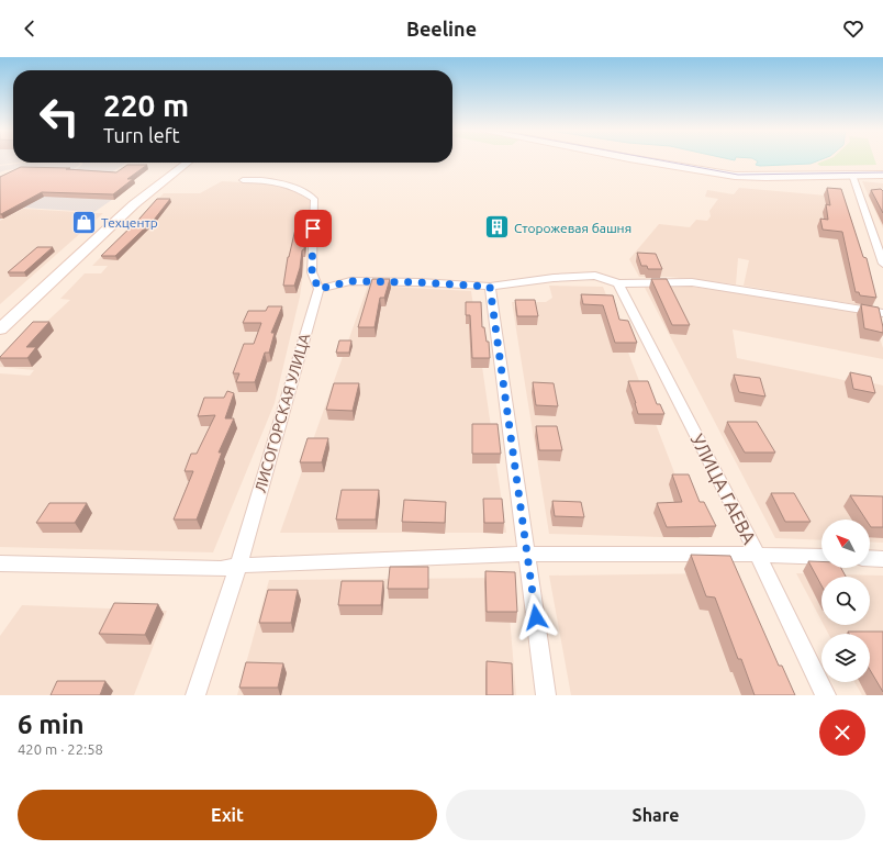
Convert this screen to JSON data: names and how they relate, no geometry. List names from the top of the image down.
{
  "streets": {
    "street": ["ЛИСОГОРСКАЯ УЛИЦА", "УЛИЦА ГАЕВА"]
  },
  "places": {
    "shop": ["Техцентр"],
    "building": ["Сторожевая башня"]
  },
  "north": "top left",
  "page": {
    "header": "Beeline",
    "turn": ["220 m", "Turn left"],
    "heading": ["6 min", "420 m · 22:58"],
    "buttons": ["Exit", "Share"]
  }
}
